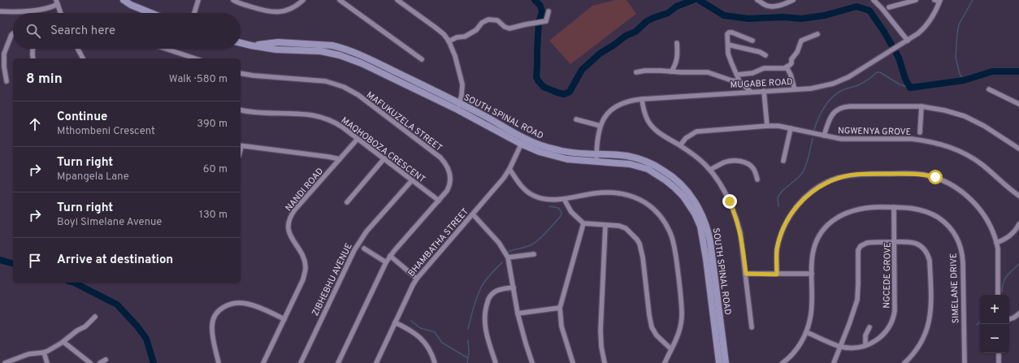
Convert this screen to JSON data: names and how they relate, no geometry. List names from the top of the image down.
{
  "streets": {
    "street": [
      "MUGABE ROAD",
      "SOUTH SPINAL ROAD",
      "MAFUKUZELA STREET",
      "NGWENYA GROVE",
      "MAQHOBOZA CRESCENT",
      "NANDI ROAD",
      "BHAMBATHA STREET",
      "NGCEDE GROVE",
      "ZIBHEBHU AVENUE",
      "SIMELANE DRIVE"
    ]
  },
  "crossings": [
    ["MUGABE ROAD", "SOUTH SPINAL ROAD"],
    ["SOUTH SPINAL ROAD", "BHAMBATHA STREET"],
    ["MAFUKUZELA STREET", "MAQHOBOZA CRESCENT"],
    ["MAQHOBOZA CRESCENT", "NANDI ROAD"],
    ["MAQHOBOZA CRESCENT", "ZIBHEBHU AVENUE"],
    ["NGCEDE GROVE", "SIMELANE DRIVE"]
  ],
  "page": {
    "search": "Search here",
    "heading": ["8 min", "Walk · 580 m"],
    "list": [
      ["Continue", "Mthombeni Crescent", "390 m"],
      ["Turn right", "Mpangela Lane", "60 m"],
      ["Turn right", "Boyi Simelane Avenue", "130 m"],
      "Arrive at destination"
    ],
    "map_buttons": ["+", "−"]
  }
}
